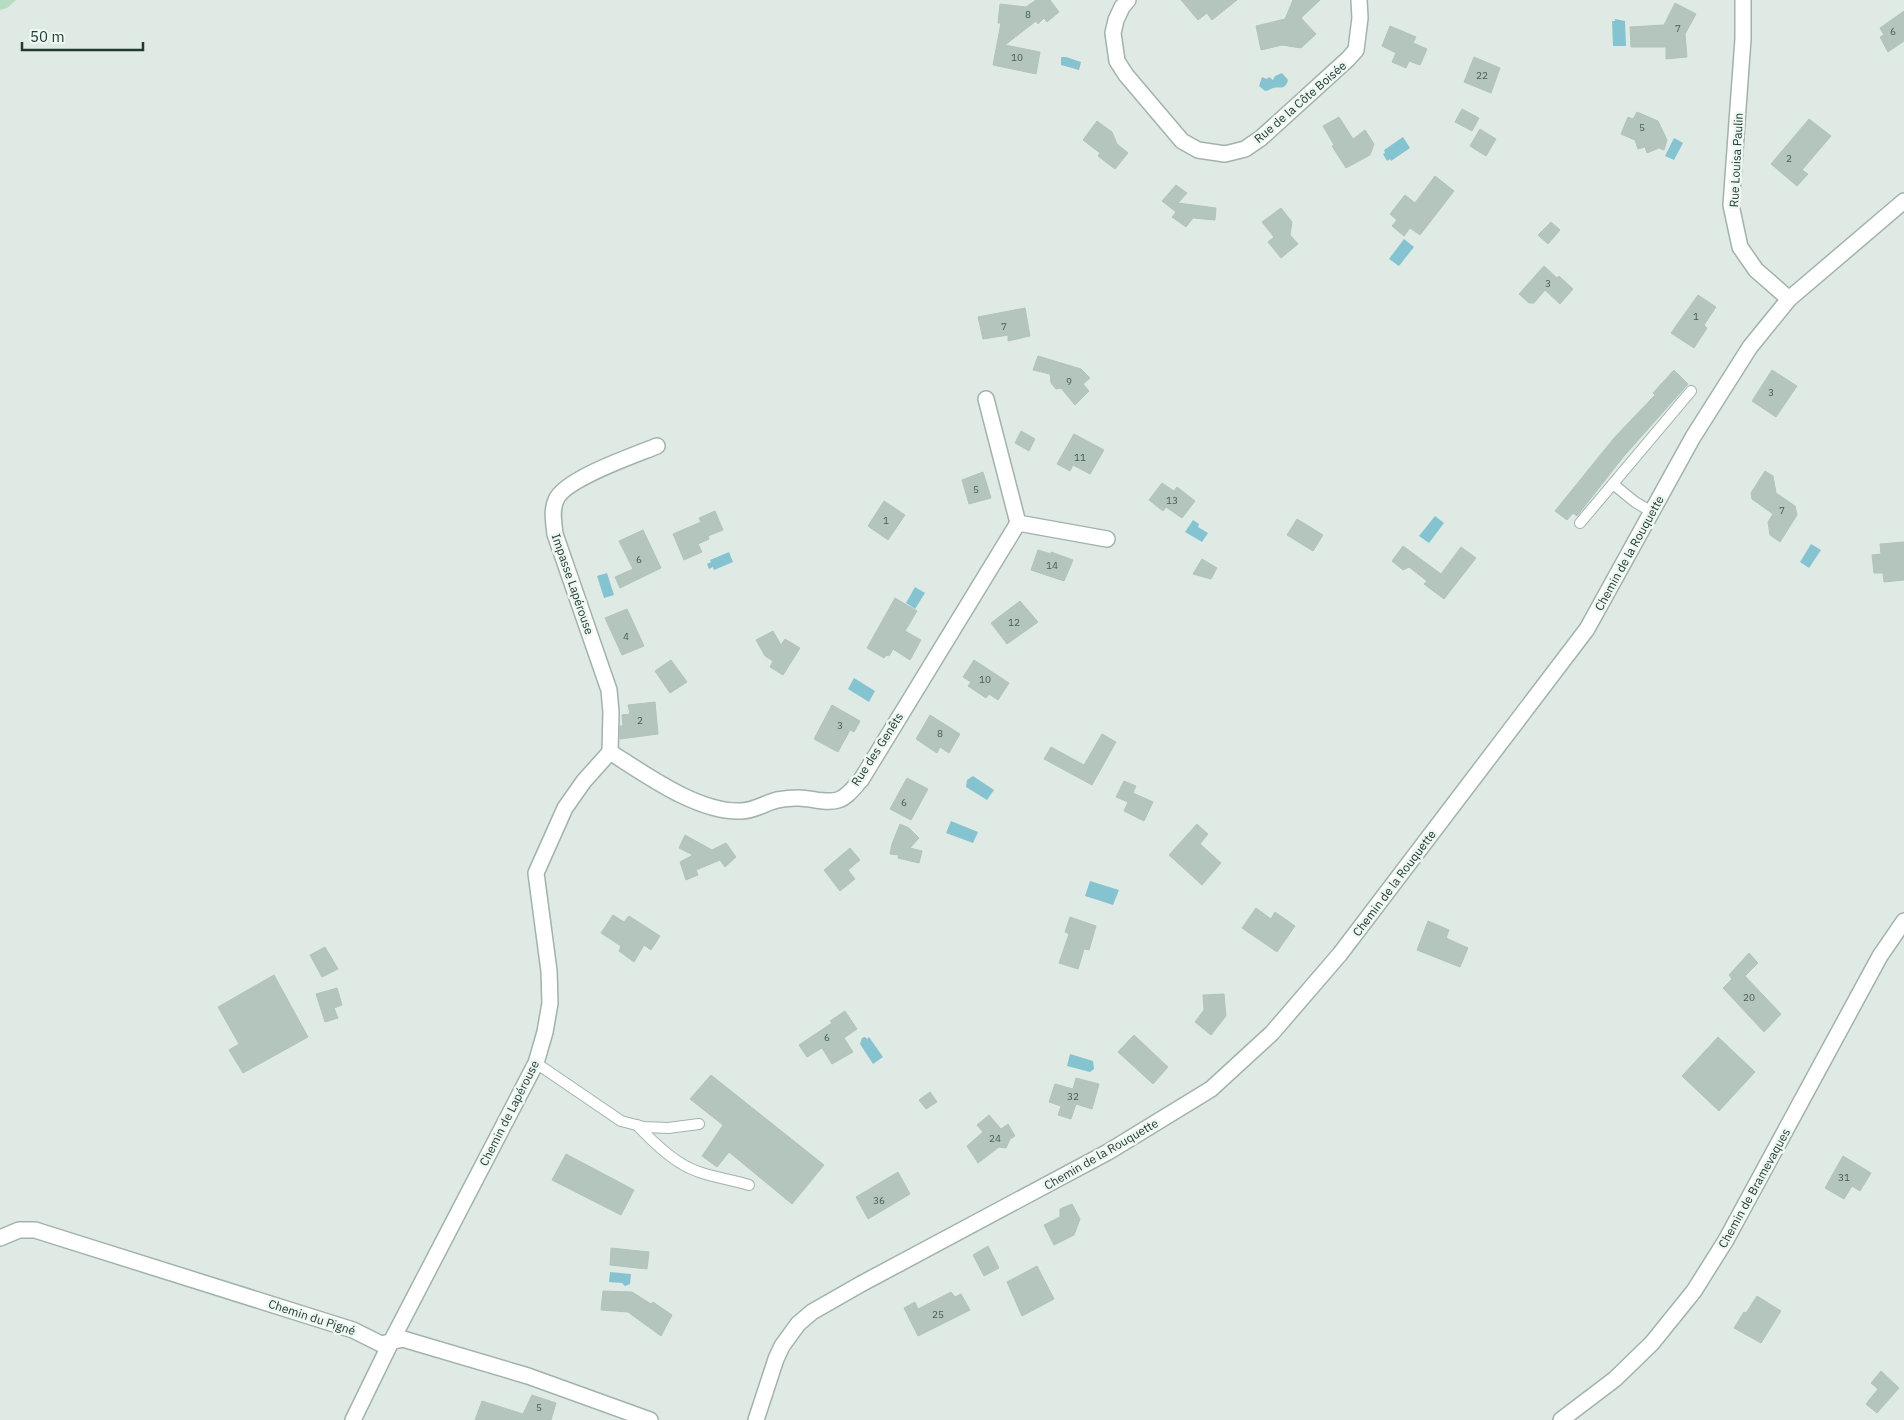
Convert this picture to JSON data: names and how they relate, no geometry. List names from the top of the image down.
{
  "streets": {
    "street": [
      "Rue de la Côte Boisée",
      "Rue Louisa Paulin",
      "Chemin de la Rouquette",
      "Impasse Lapérouse",
      "Rue des Genêts",
      "Chemin de Lapérouse",
      "Chemin de Bramevaques",
      "Chemin du Pigné"
    ]
  },
  "crossings": [
    ["Rue Louisa Paulin", "Chemin de la Rouquette"],
    ["Impasse Lapérouse", "Rue des Genêts"],
    ["Impasse Lapérouse", "Chemin de Lapérouse"],
    ["Rue des Genêts", "Chemin de Lapérouse"],
    ["Chemin de Lapérouse", "Chemin du Pigné"]
  ],
  "house_numbers": [
    "8",
    "7",
    "6",
    "10",
    "22",
    "5",
    "2",
    "3",
    "1",
    "7",
    "9",
    "3",
    "11",
    "5",
    "13",
    "7",
    "1",
    "6",
    "14",
    "12",
    "4",
    "10",
    "2",
    "3",
    "8",
    "6",
    "20",
    "6",
    "32",
    "24",
    "31",
    "36",
    "25",
    "5"
  ],
  "scale_bar": "50 m"
}
